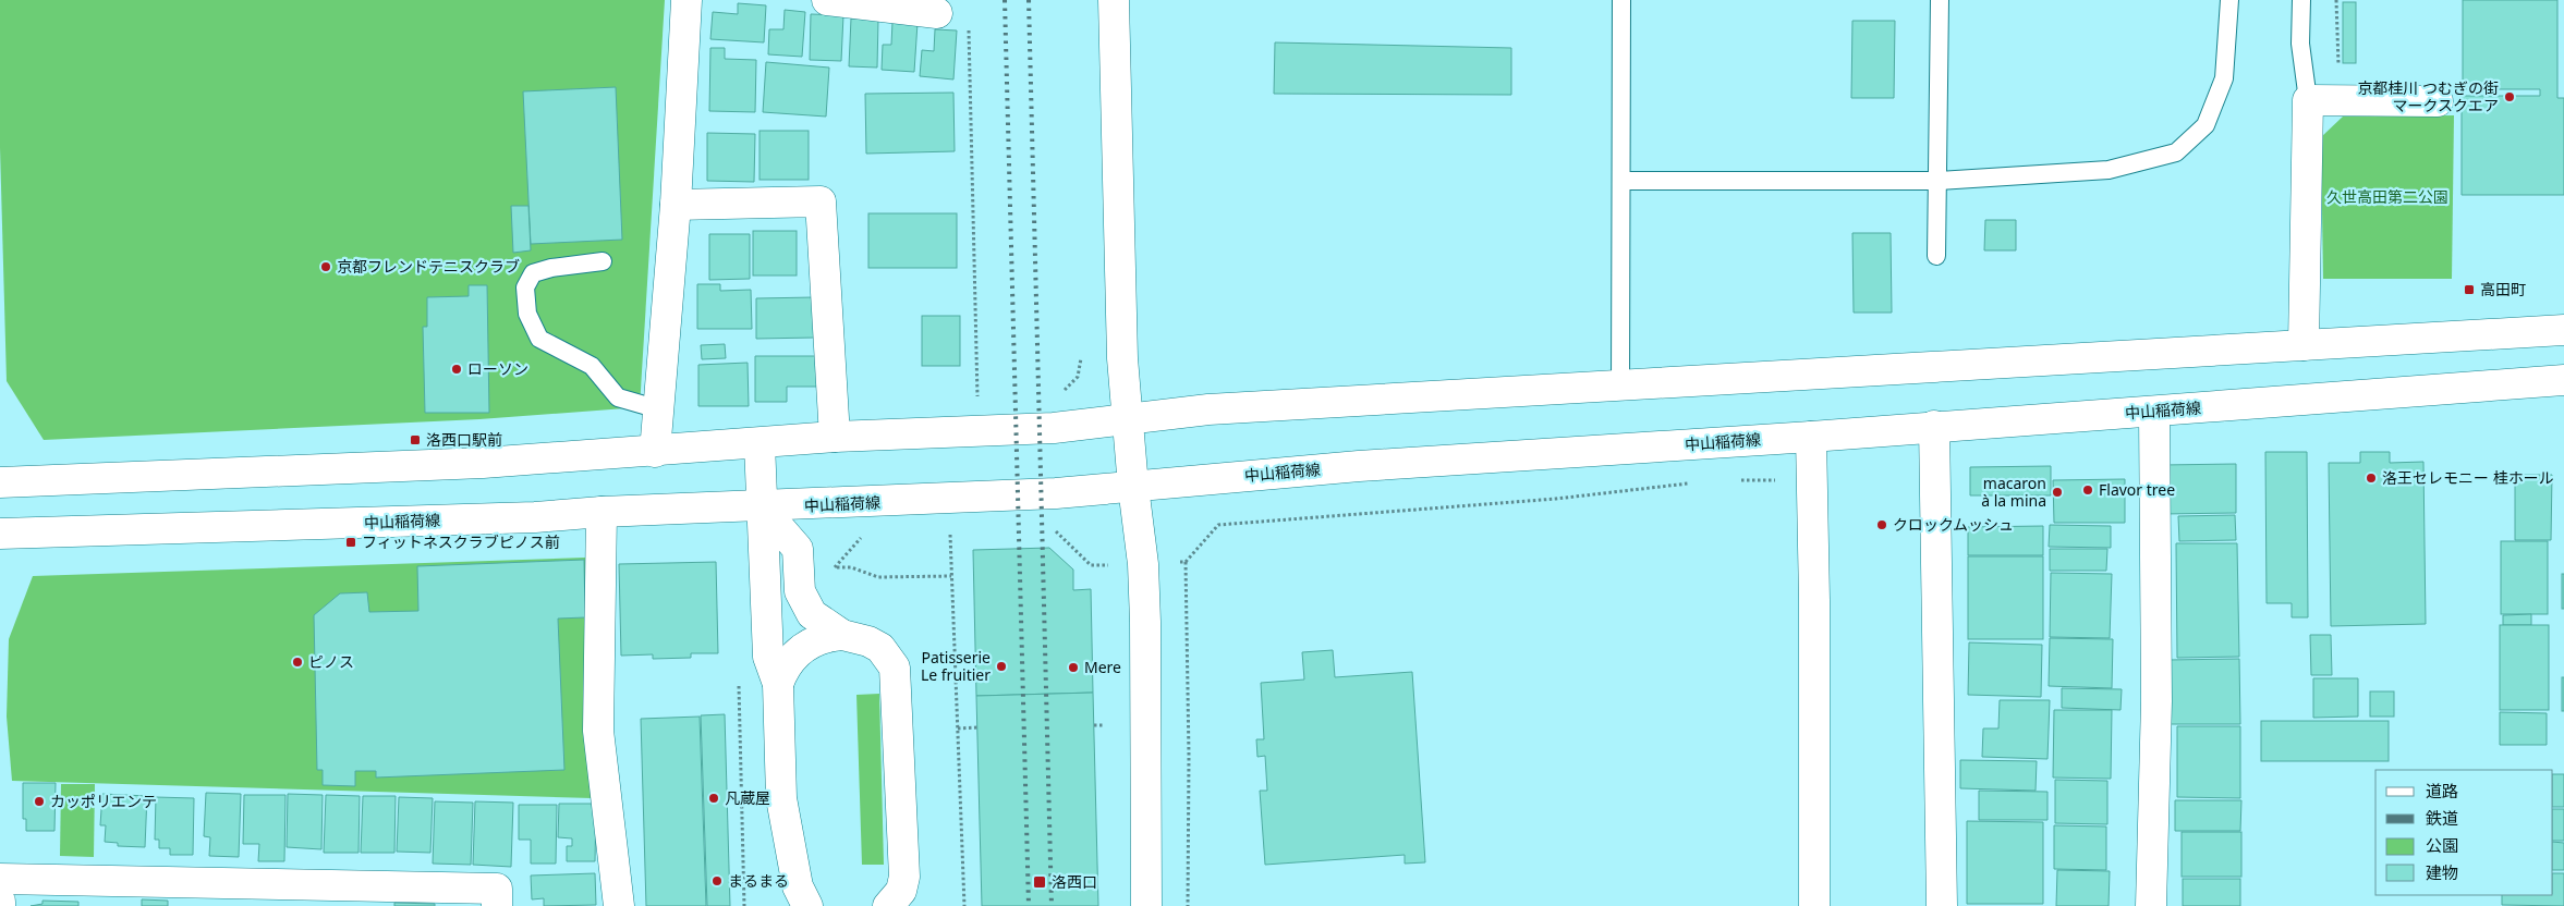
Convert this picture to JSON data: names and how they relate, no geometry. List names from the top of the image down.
{
  "streets": {
    "street": ["中山稲荷線"]
  },
  "parks": ["久世高田第二公園"],
  "places": {
    "other": [
      "京都桂川 つむぎの街 マークスクエア",
      "京都フレンドテニスクラブ",
      "ローソン",
      "洛王セレモニー 桂ホール",
      "Flavor tree",
      "macaron à la mina",
      "クロックムッシュ",
      "ピノス",
      "Patisserie Le fruitier",
      "Mere",
      "凡蔵屋",
      "カッポリエンテ",
      "まるまる"
    ],
    "transit": [
      "高田町",
      "洛西口駅前",
      "フィットネスクラブピノス前",
      "洛西口"
    ]
  },
  "legend": [
    "道路",
    "鉄道",
    "公園",
    "建物"
  ]
}
